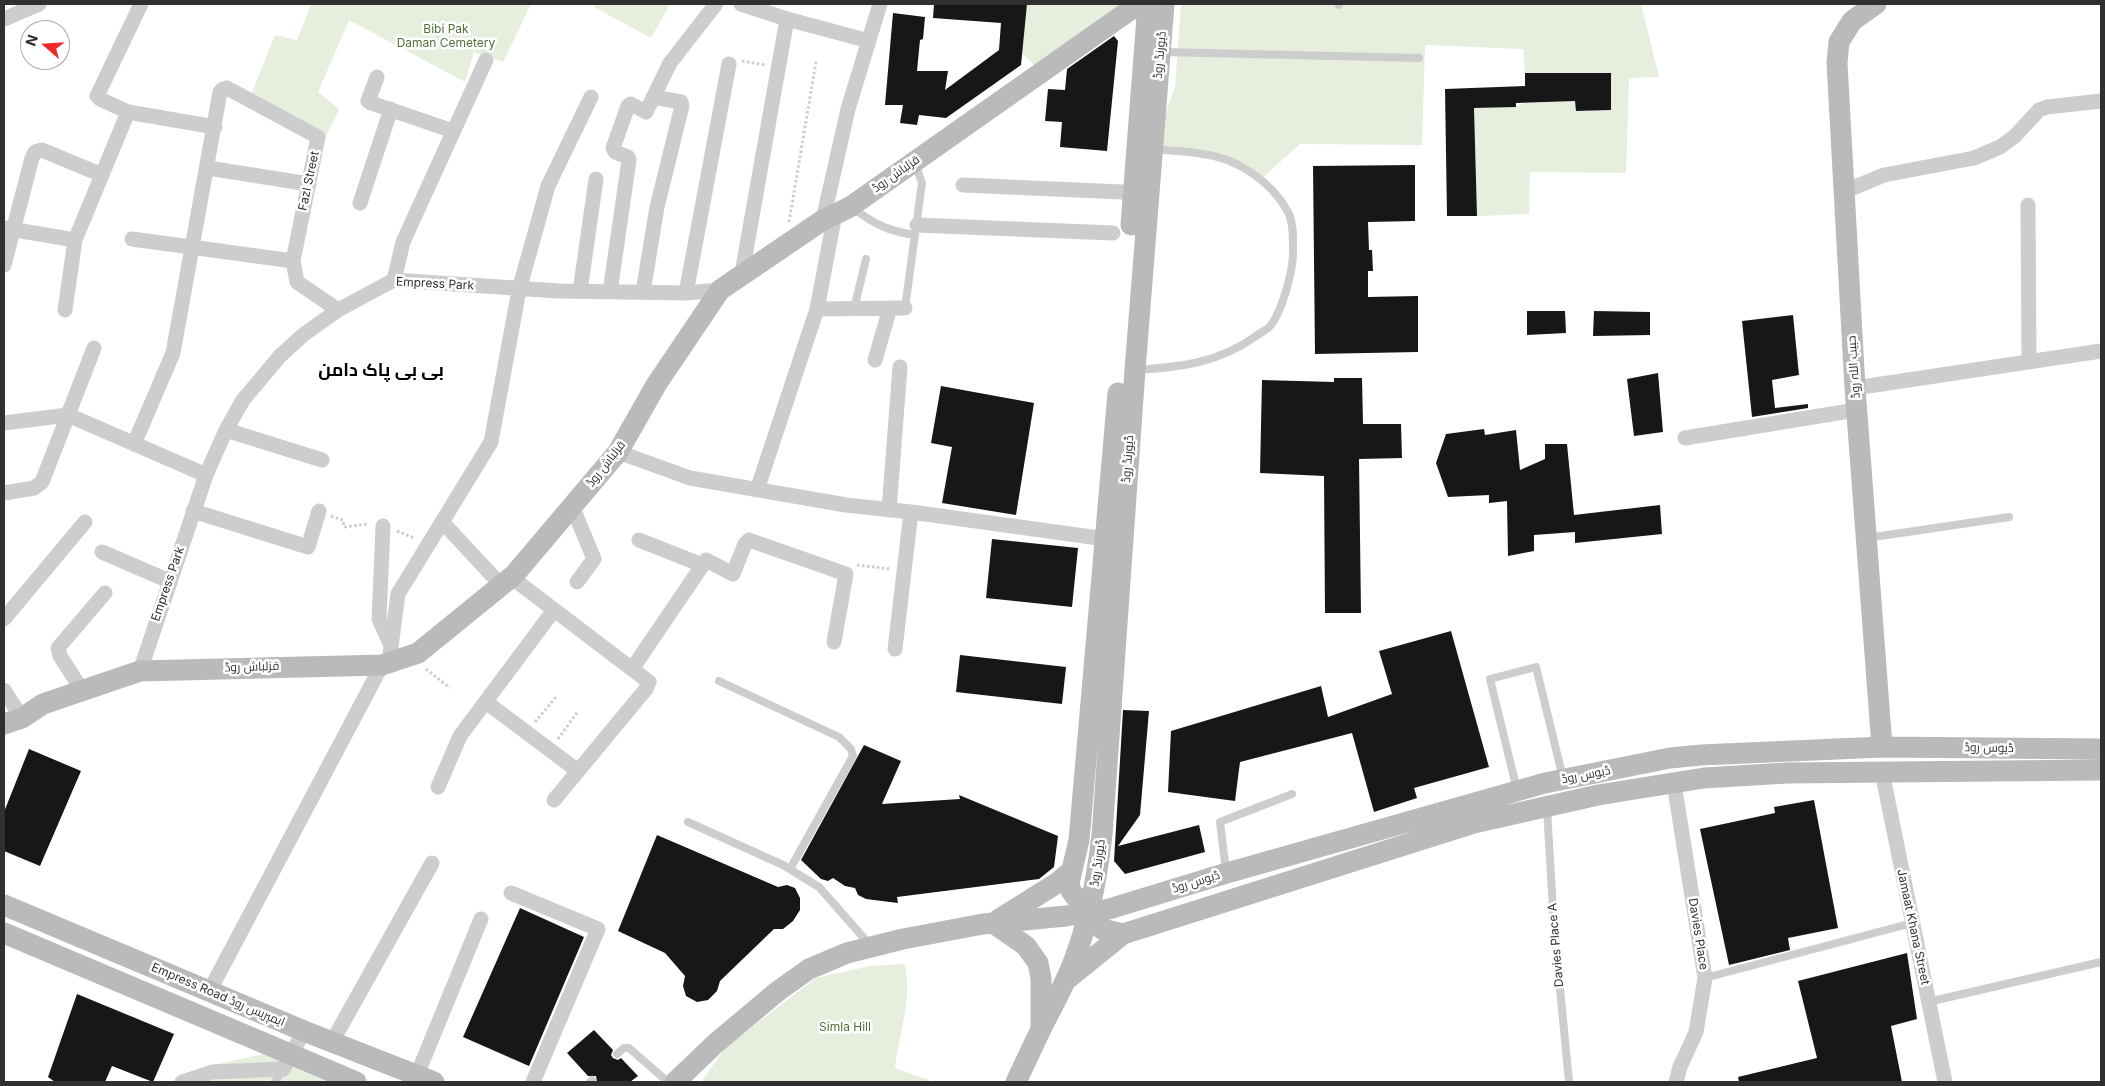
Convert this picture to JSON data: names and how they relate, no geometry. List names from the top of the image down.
{
  "streets": {
    "main road": [
      "ڈیورنڈ روڈ",
      "قزلباش روڈ",
      "حبیب اللہ روڈ",
      "ڈیوس روڈ",
      "Empress Road ایمپریس روڈ"
    ],
    "street": [
      "Fazl Street",
      "Empress Park",
      "Jamaat Khana Street",
      "Davies Place"
    ],
    "lane": ["Davies Place A"]
  },
  "crossings": [
    ["ڈیورنڈ روڈ", "قزلباش روڈ"],
    ["ڈیورنڈ روڈ", "ڈیوس روڈ"],
    ["قزلباش روڈ", "Empress Park"],
    ["Fazl Street", "Empress Park"],
    ["حبیب اللہ روڈ", "ڈیوس روڈ"],
    ["ڈیوس روڈ", "Jamaat Khana Street"],
    ["ڈیوس روڈ", "Davies Place"],
    ["ڈیوس روڈ", "Davies Place A"]
  ],
  "districts": ["بی بی پاک دامن"],
  "parks": ["Bibi Pak Daman Cemetery", "Simla Hill"],
  "north": "left"
}
